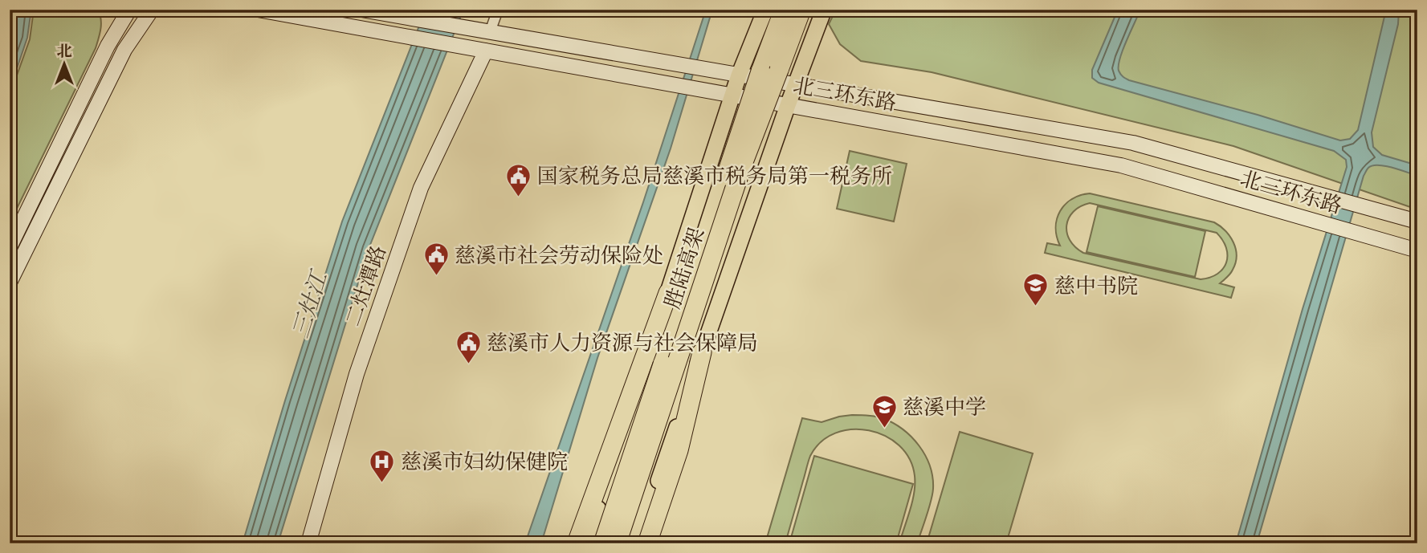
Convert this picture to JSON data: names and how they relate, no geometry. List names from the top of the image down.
{
  "streets": {
    "highway": ["胜陆高架"],
    "main road": ["北三环东路", "二灶潭路"]
  },
  "crossings": [
    ["北三环东路", "二灶潭路"]
  ],
  "water": ["三灶江"],
  "places": {
    "public building": ["国家税务总局慈溪市税务局第一税务所", "慈溪市社会劳动保险处", "慈溪市人力资源与社会保障局"],
    "school or university": ["慈中书院", "慈溪中学"],
    "hospital": ["慈溪市妇幼保健院"]
  },
  "north": "top"
}
